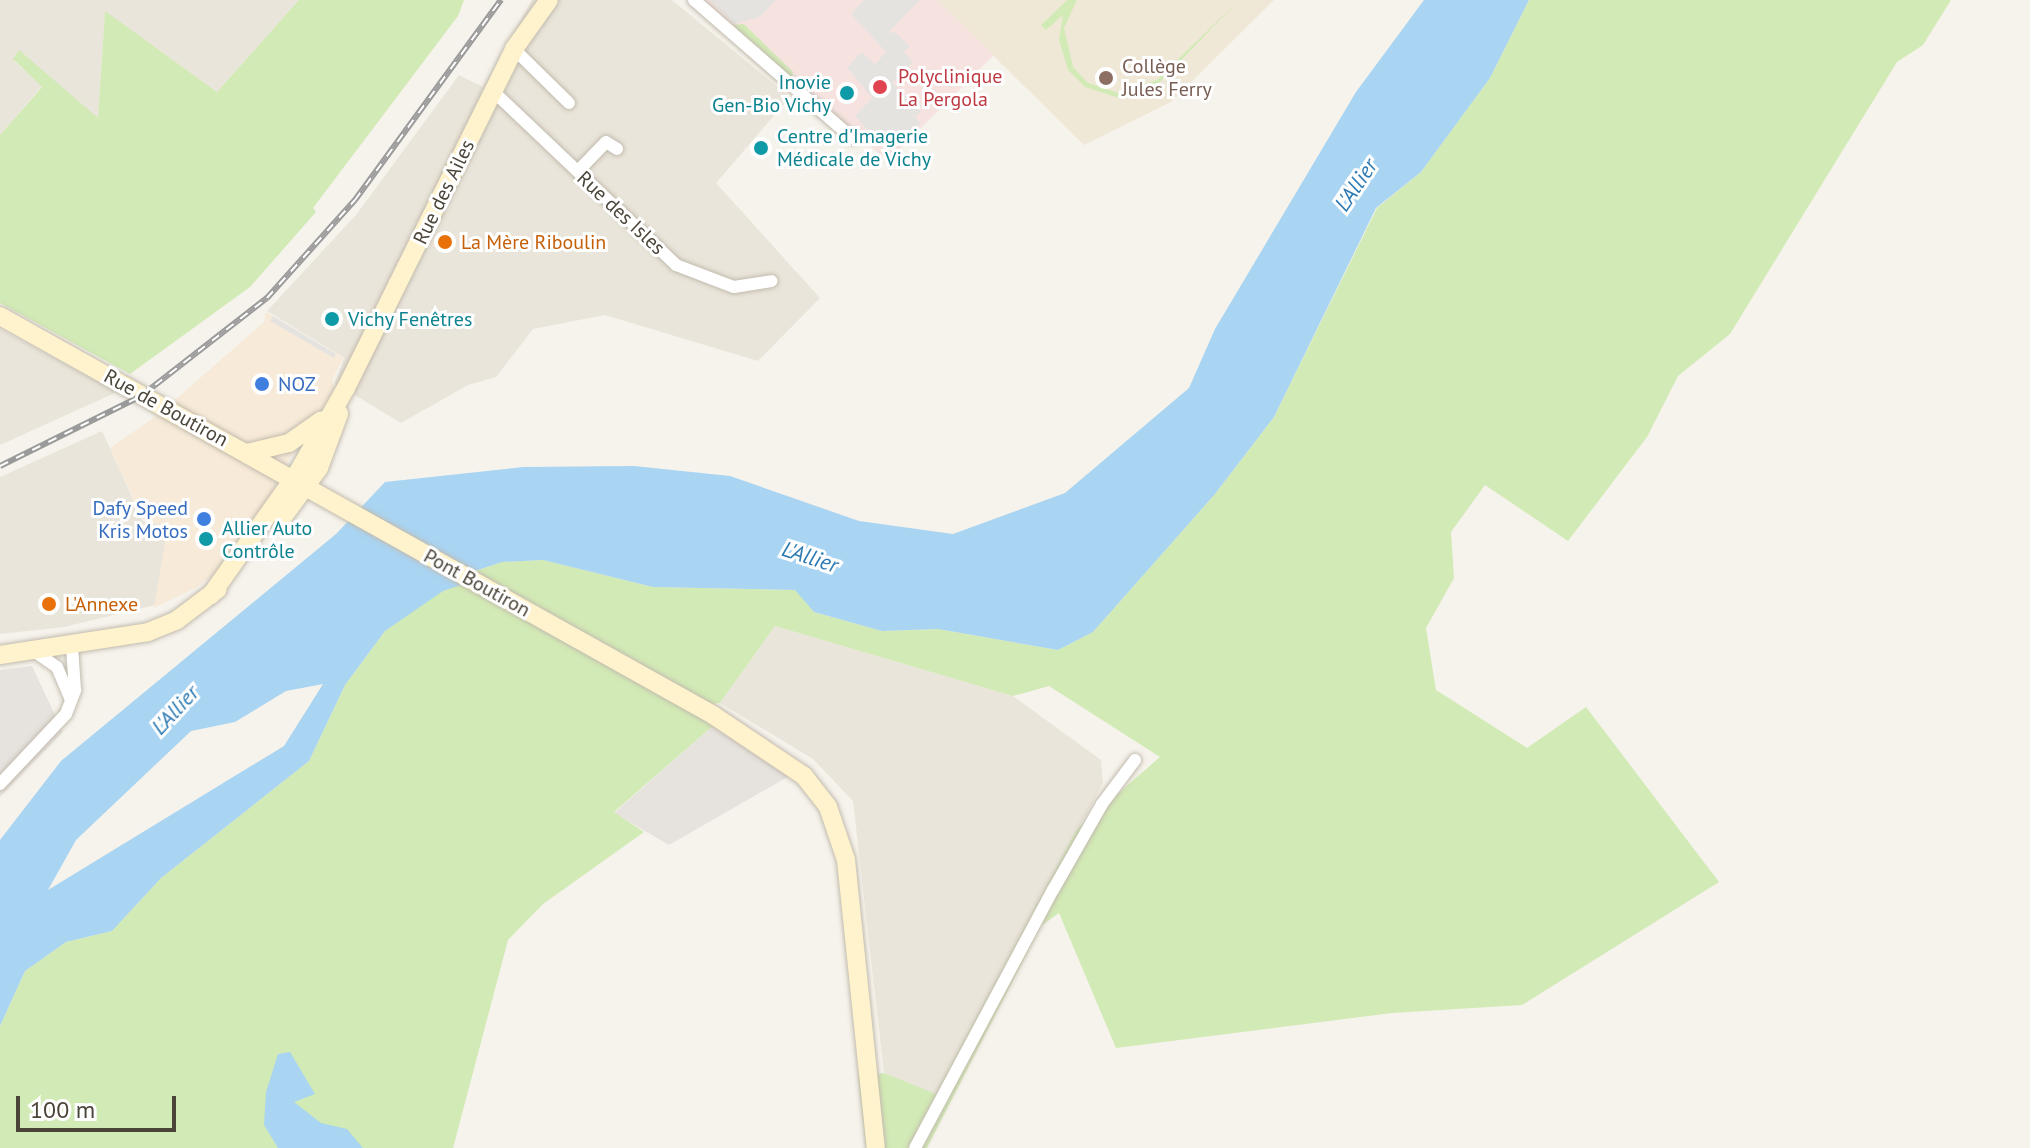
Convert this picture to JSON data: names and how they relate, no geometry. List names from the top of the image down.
{
  "streets": {
    "main road": ["Rue des Ailes", "Rue de Boutiron", "Pont Boutiron"],
    "street": ["Rue des Isles"]
  },
  "crossings": [
    ["Rue des Ailes", "Rue des Isles"],
    ["Rue des Ailes", "Rue de Boutiron"],
    ["Rue de Boutiron", "Pont Boutiron"]
  ],
  "water": ["L'Allier"],
  "places": [
    "Collège Jules Ferry",
    "Polyclinique La Pergola",
    "Inovie Gen-Bio Vichy",
    "Centre d'Imagerie Médicale de Vichy",
    "La Mère Riboulin",
    "Vichy Fenêtres",
    "NOZ",
    "Dafy Speed Kris Motos",
    "Allier Auto Contrôle",
    "L'Annexe"
  ],
  "scale_bar": "100 m"
}
